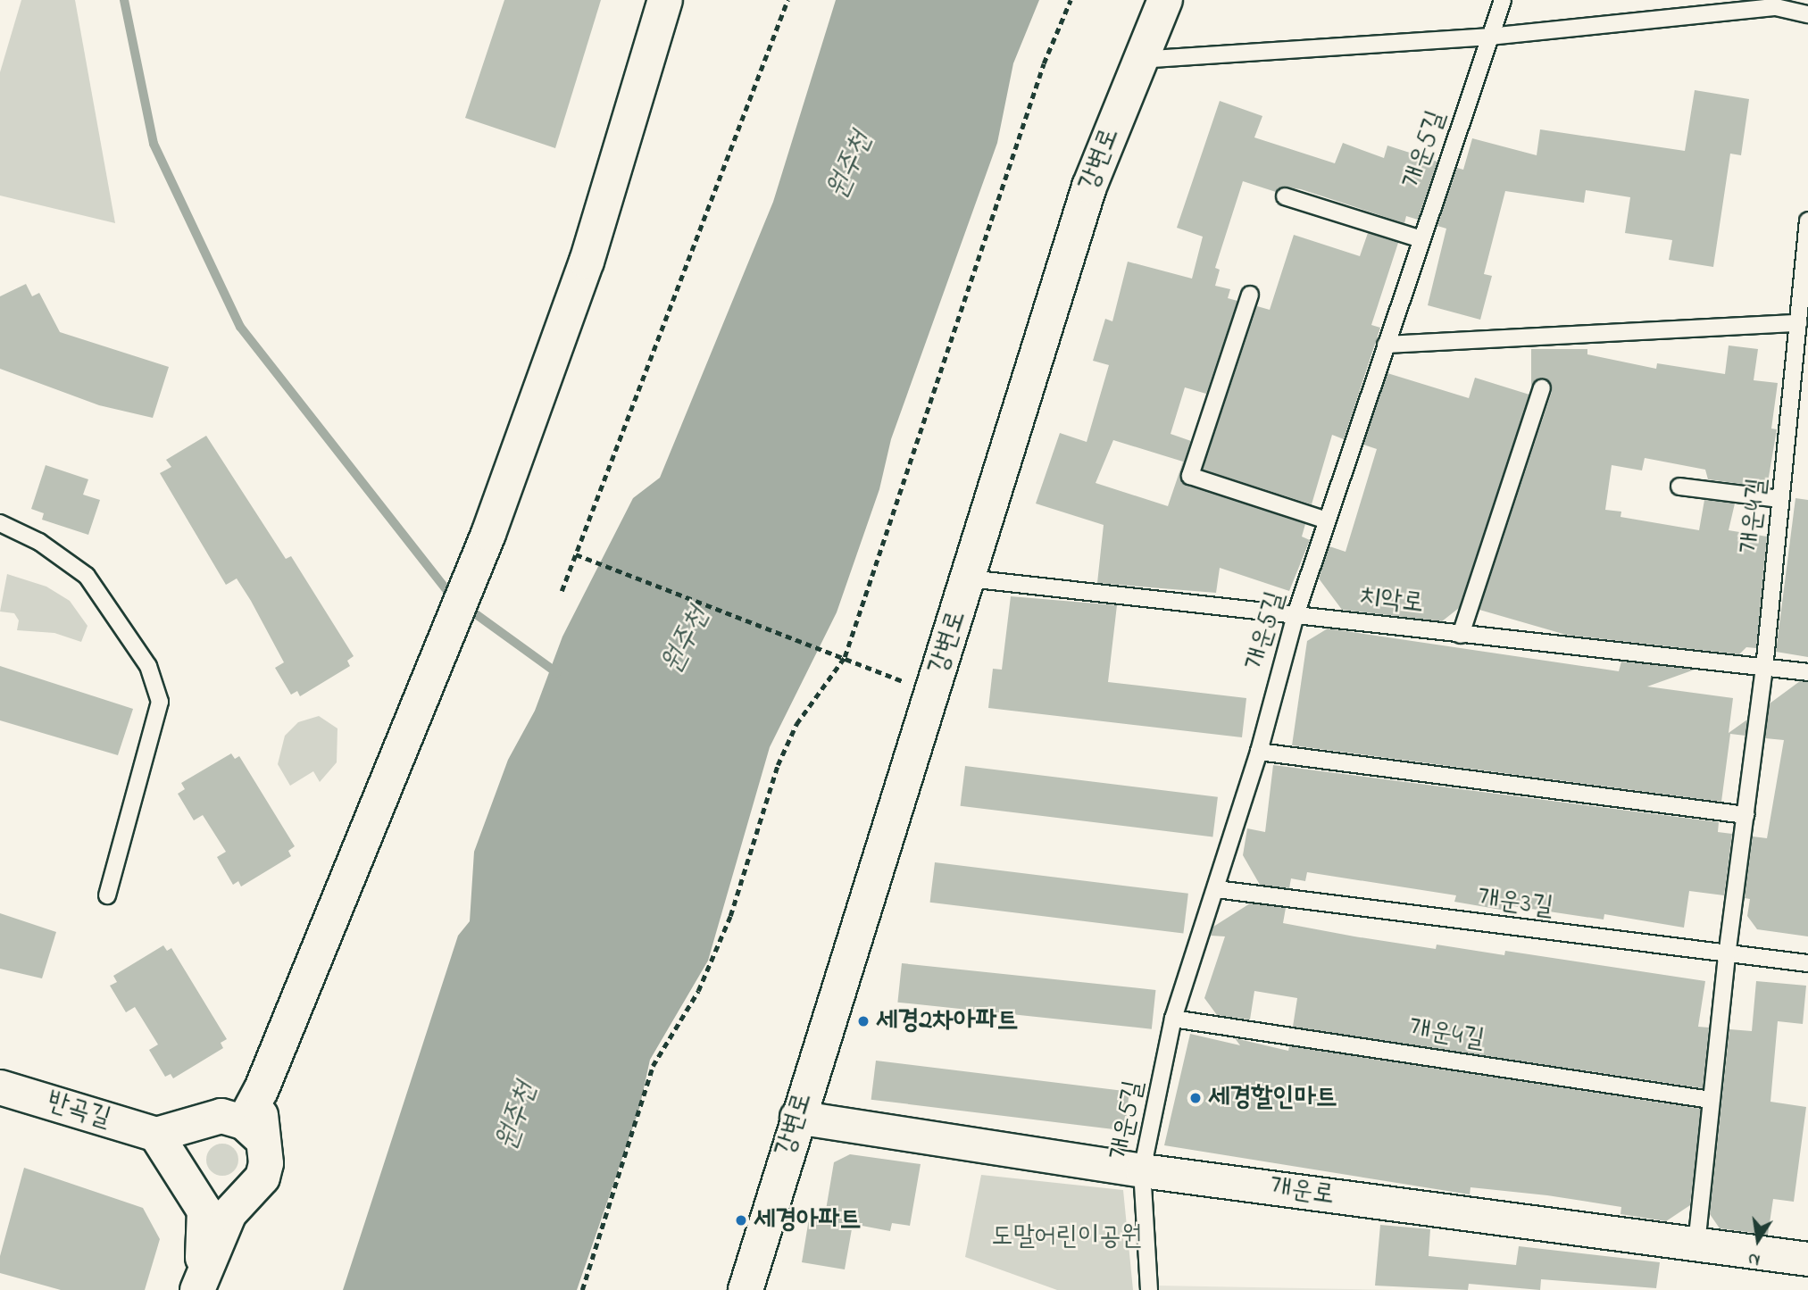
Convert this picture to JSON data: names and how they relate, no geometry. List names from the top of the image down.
{
  "streets": {
    "street": ["강변로", "반곡길", "개운로"],
    "lane": [
      "개운5길",
      "개운4길",
      "치악로",
      "개운3길"
    ]
  },
  "crossings": [
    ["개운5길", "개운4길"],
    ["개운5길", "치악로"],
    ["개운5길", "개운3길"],
    ["개운5길", "개운로"],
    ["강변로", "치악로"],
    ["강변로", "개운로"],
    ["개운4길", "치악로"],
    ["개운4길", "개운3길"],
    ["개운4길", "개운로"]
  ],
  "water": ["원주천"],
  "parks": ["도말어린이공원"],
  "places": ["세경2차아파트", "세경할인마트", "세경아파트"],
  "north": "bottom"
}
